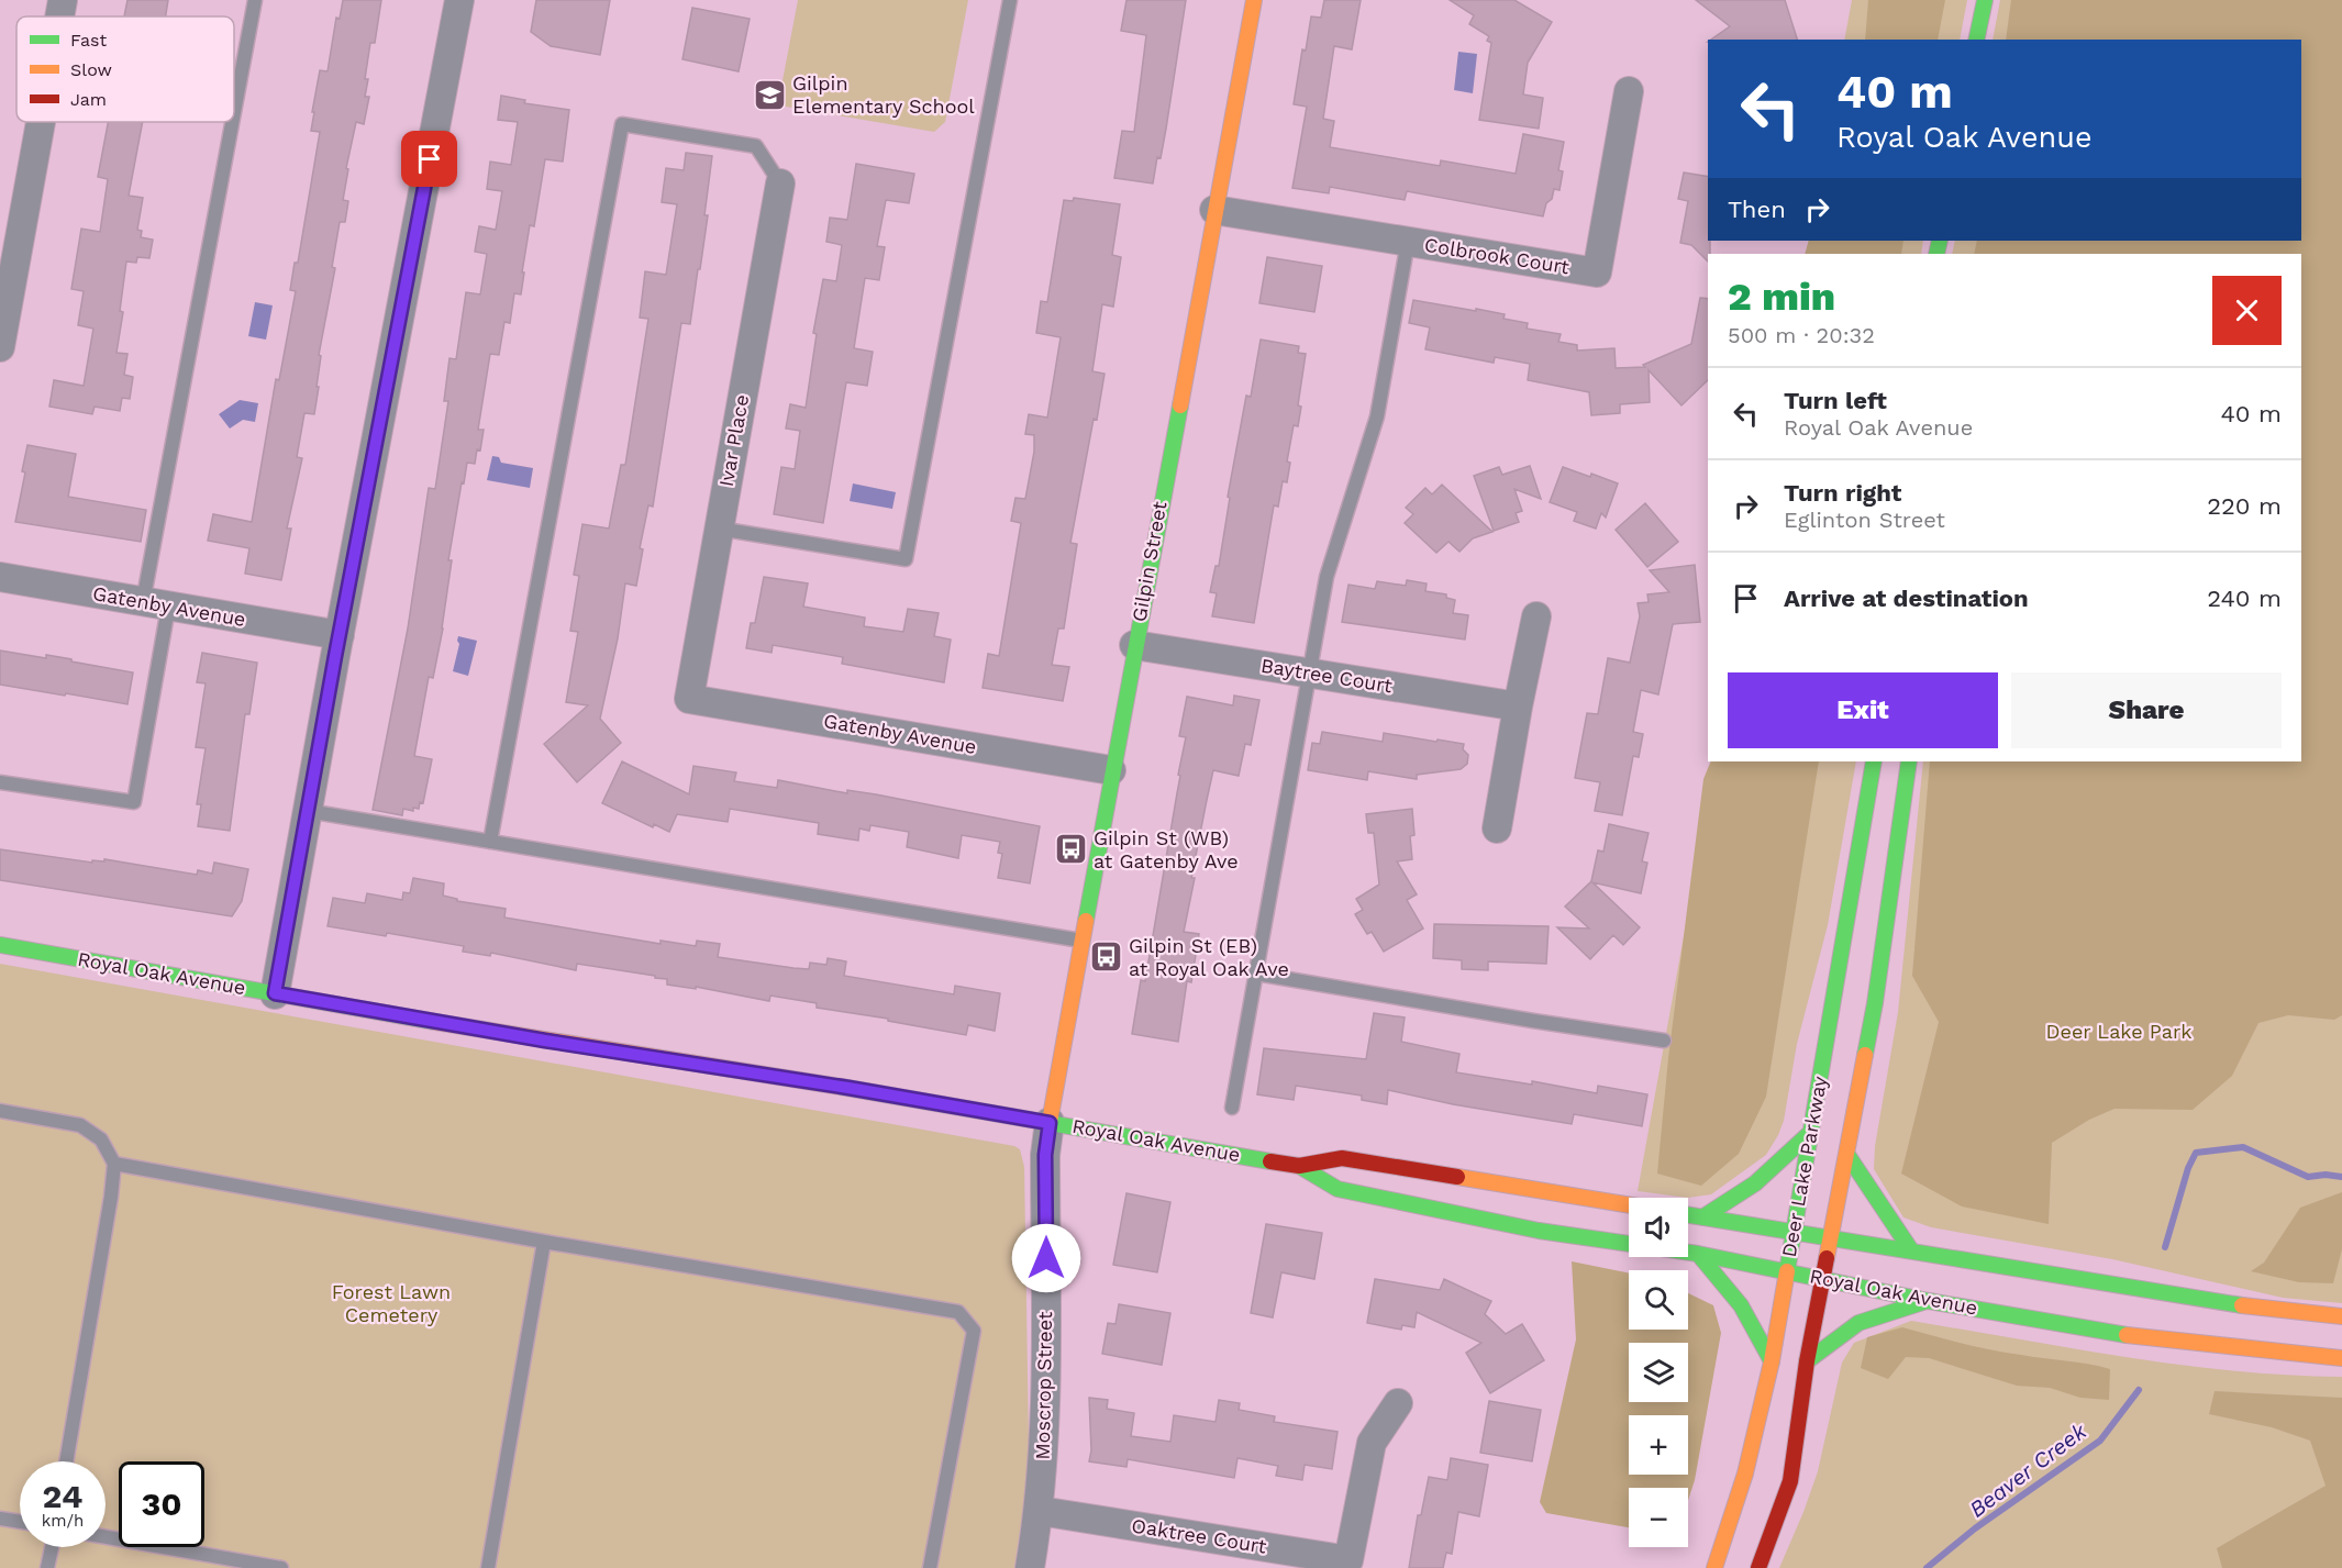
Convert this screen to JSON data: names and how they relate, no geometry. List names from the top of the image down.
{
  "streets": {
    "street": [
      "Colbrook Court",
      "Ivar Place",
      "Gilpin Street",
      "Gatenby Avenue",
      "Baytree Court",
      "Royal Oak Avenue",
      "Deer Lake Parkway",
      "Moscrop Street",
      "Oaktree Court"
    ]
  },
  "crossings": [
    ["Colbrook Court", "Gilpin Street"],
    ["Ivar Place", "Gatenby Avenue"],
    ["Gilpin Street", "Gatenby Avenue"],
    ["Gilpin Street", "Baytree Court"],
    ["Gilpin Street", "Royal Oak Avenue"],
    ["Gilpin Street", "Moscrop Street"],
    ["Royal Oak Avenue", "Deer Lake Parkway"],
    ["Royal Oak Avenue", "Moscrop Street"],
    ["Moscrop Street", "Oaktree Court"]
  ],
  "water": ["Beaver Creek"],
  "parks": ["Deer Lake Park", "Forest Lawn Cemetery"],
  "places": {
    "school or university": ["Gilpin Elementary School"],
    "bus stop": ["Gilpin St (WB) at Gatenby Ave", "Gilpin St (EB) at Royal Oak Ave"]
  },
  "legend": ["Fast", "Slow", "Jam"],
  "page": {
    "turn": ["40 m", "Royal Oak Avenue"],
    "then": "Then",
    "heading": ["2 min", "500 m · 20:32"],
    "list": [
      {
        "name": "Turn left",
        "note": "Royal Oak Avenue",
        "value": "40 m"
      },
      {
        "name": "Turn right",
        "note": "Eglinton Street",
        "value": "220 m"
      },
      {
        "name": "Arrive at destination",
        "value": "240 m"
      }
    ],
    "buttons": ["Exit", "Share"],
    "map_buttons": ["+", "−"],
    "speed": "24 km/h",
    "limit": "30"
  }
}
